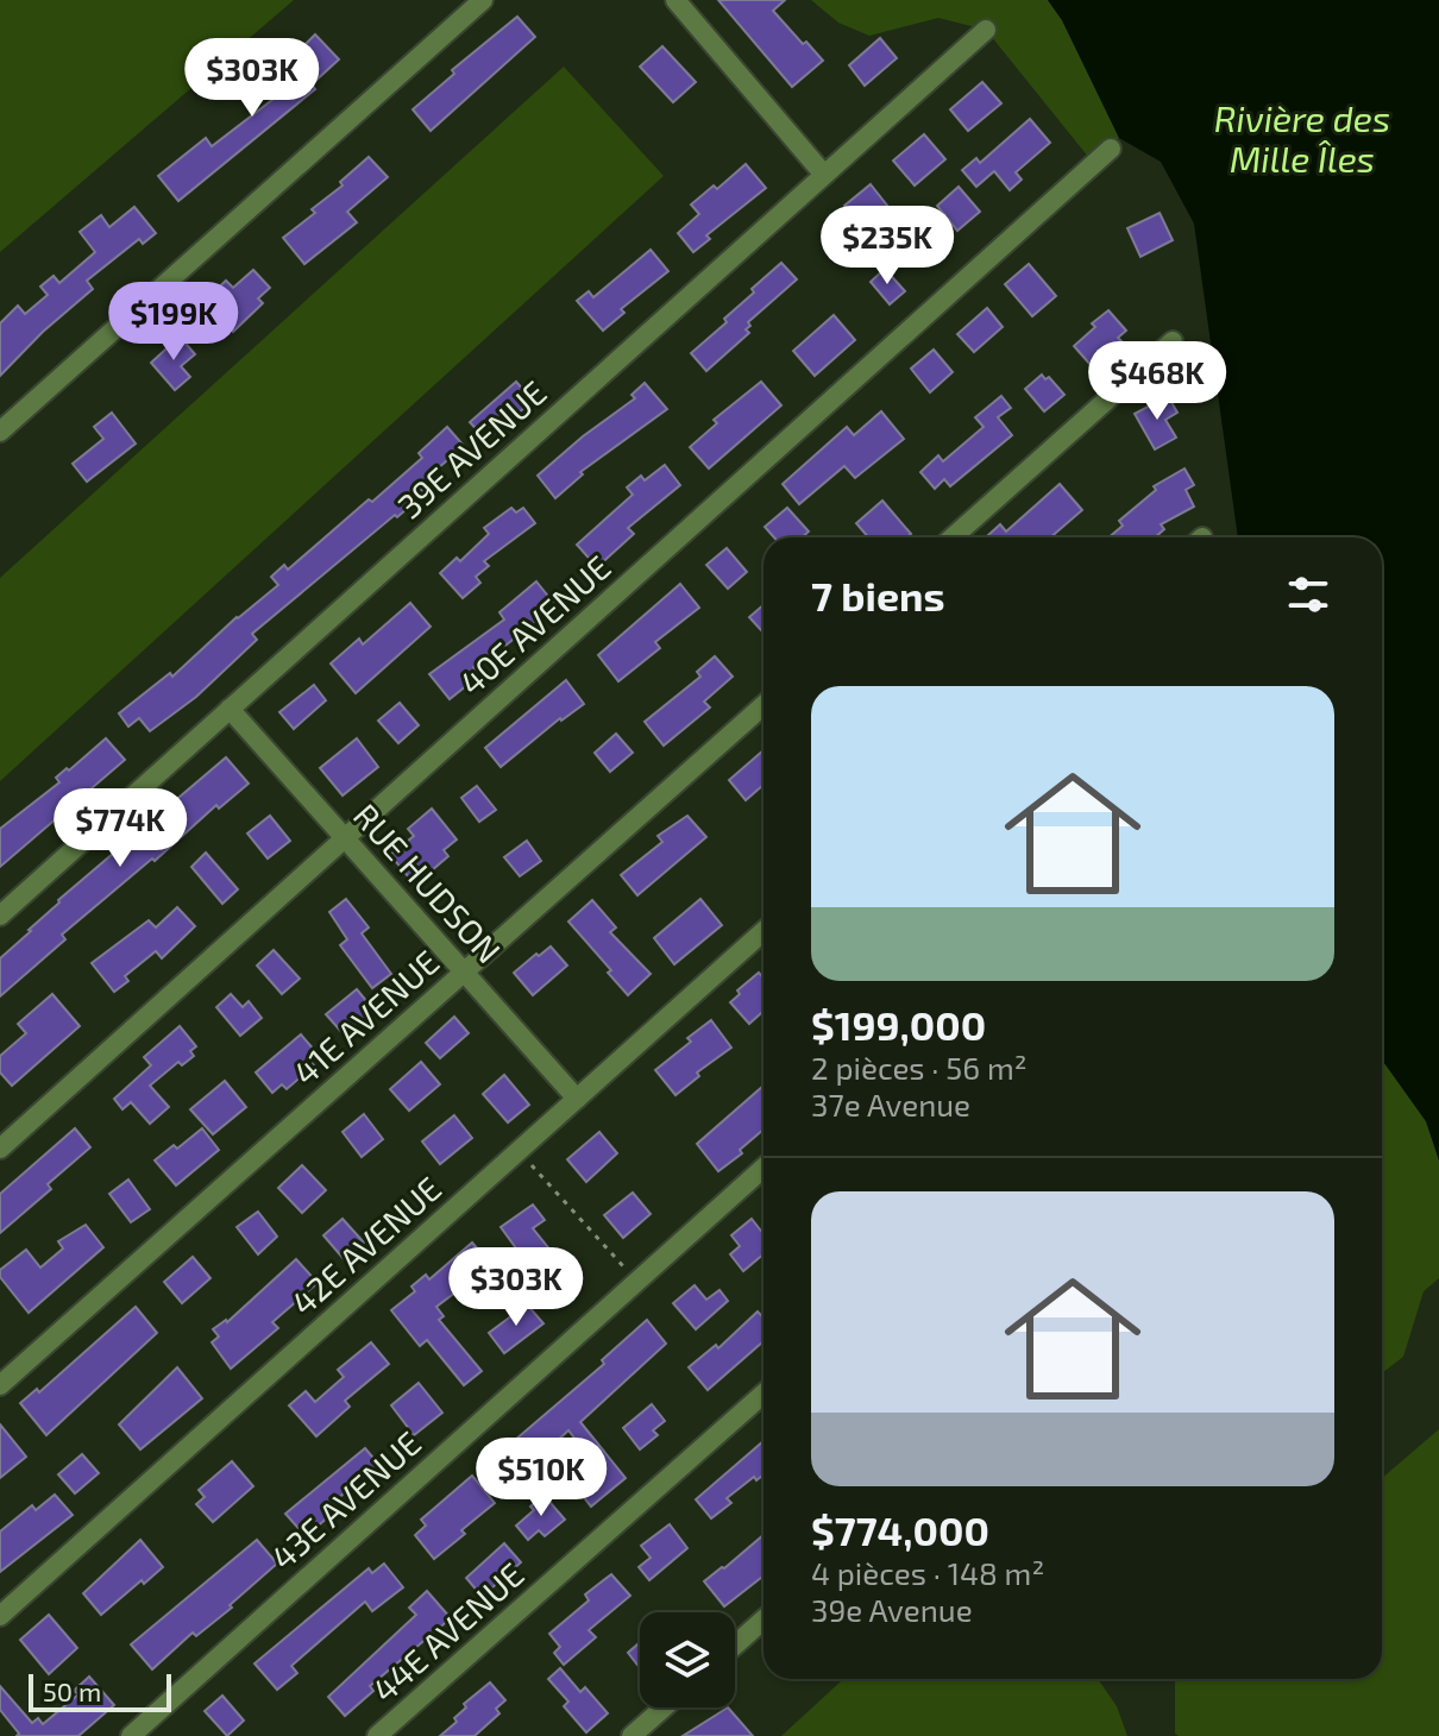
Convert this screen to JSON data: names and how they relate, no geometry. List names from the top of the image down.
{
  "streets": {
    "street": [
      "39E AVENUE",
      "40E AVENUE",
      "RUE HUDSON",
      "41E AVENUE",
      "42E AVENUE",
      "43E AVENUE",
      "44E AVENUE"
    ]
  },
  "crossings": [
    ["39E AVENUE", "RUE HUDSON"],
    ["40E AVENUE", "RUE HUDSON"],
    ["RUE HUDSON", "41E AVENUE"],
    ["RUE HUDSON", "42E AVENUE"]
  ],
  "water": ["Rivière des Mille Îles"],
  "scale_bar": "50 m",
  "page": {
    "price": [
      "$303K",
      "$235K",
      "$199K",
      "$468K",
      "$774K",
      "$303K",
      "$510K"
    ],
    "heading": "7 biens",
    "list": [
      {
        "name": "$199,000",
        "note": "2 pièces · 56 m² · 37e Avenue"
      },
      {
        "name": "$774,000",
        "note": "4 pièces · 148 m² · 39e Avenue"
      }
    ],
    "scale": "50 m"
  }
}
